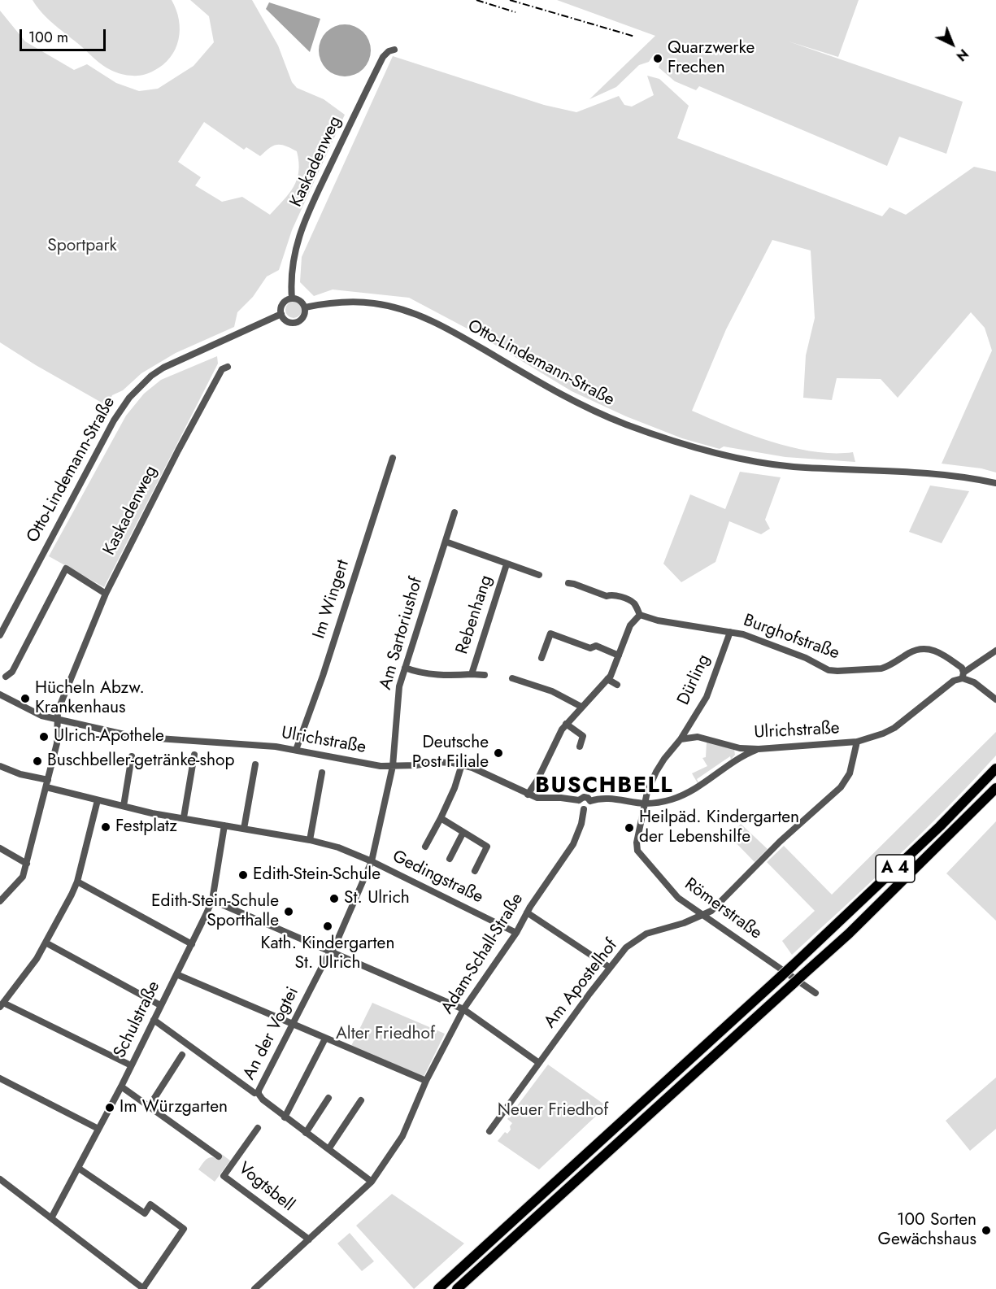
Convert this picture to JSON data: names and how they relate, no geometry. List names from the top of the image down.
{
  "streets": {
    "highway": ["A 4"],
    "street": [
      "Kaskadenweg",
      "Otto-Lindemann-Straße",
      "Im Wingert",
      "Rebenhang",
      "Am Sartoriushof",
      "Burghofstraße",
      "Dürling",
      "Ulrichstraße",
      "Gedingstraße",
      "Römerstraße",
      "Adam-Schall-Straße",
      "Am Apostelhof",
      "Schulstraße",
      "An der Vogtei",
      "Vogtsbell"
    ]
  },
  "crossings": [
    ["Kaskadenweg", "Otto-Lindemann-Straße"],
    ["Kaskadenweg", "Ulrichstraße"],
    ["Kaskadenweg", "Gedingstraße"],
    ["Im Wingert", "Ulrichstraße"],
    ["Rebenhang", "Am Sartoriushof"],
    ["Am Sartoriushof", "Ulrichstraße"],
    ["Am Sartoriushof", "An der Vogtei"],
    ["Burghofstraße", "Dürling"],
    ["Burghofstraße", "Ulrichstraße"],
    ["Dürling", "Ulrichstraße"],
    ["Ulrichstraße", "Adam-Schall-Straße"],
    ["Ulrichstraße", "Am Apostelhof"],
    ["Ulrichstraße", "An der Vogtei"],
    ["Gedingstraße", "Adam-Schall-Straße"],
    ["Gedingstraße", "Schulstraße"],
    ["Gedingstraße", "An der Vogtei"],
    ["Römerstraße", "Am Apostelhof"],
    ["Adam-Schall-Straße", "An der Vogtei"],
    ["Adam-Schall-Straße", "Vogtsbell"]
  ],
  "districts": ["BUSCHBELL"],
  "parks": ["Sportpark", "Alter Friedhof", "Neuer Friedhof"],
  "places": [
    "Quarzwerke Frechen",
    "Hücheln Abzw. Krankenhaus",
    "Ulrich-Apothele",
    "Deutsche Post Filiale",
    "Buschbeller-getränke-shop",
    "Festplatz",
    "Heilpäd. Kindergarten der Lebenshilfe",
    "Edith-Stein-Schule",
    "St. Ulrich",
    "Edith-Stein-Schule Sporthalle",
    "Kath. Kindergarten St. Ulrich",
    "Im Würzgarten",
    "100 Sorten Gewächshaus"
  ],
  "scale_bar": "100 m",
  "north": "bottom right"
}
